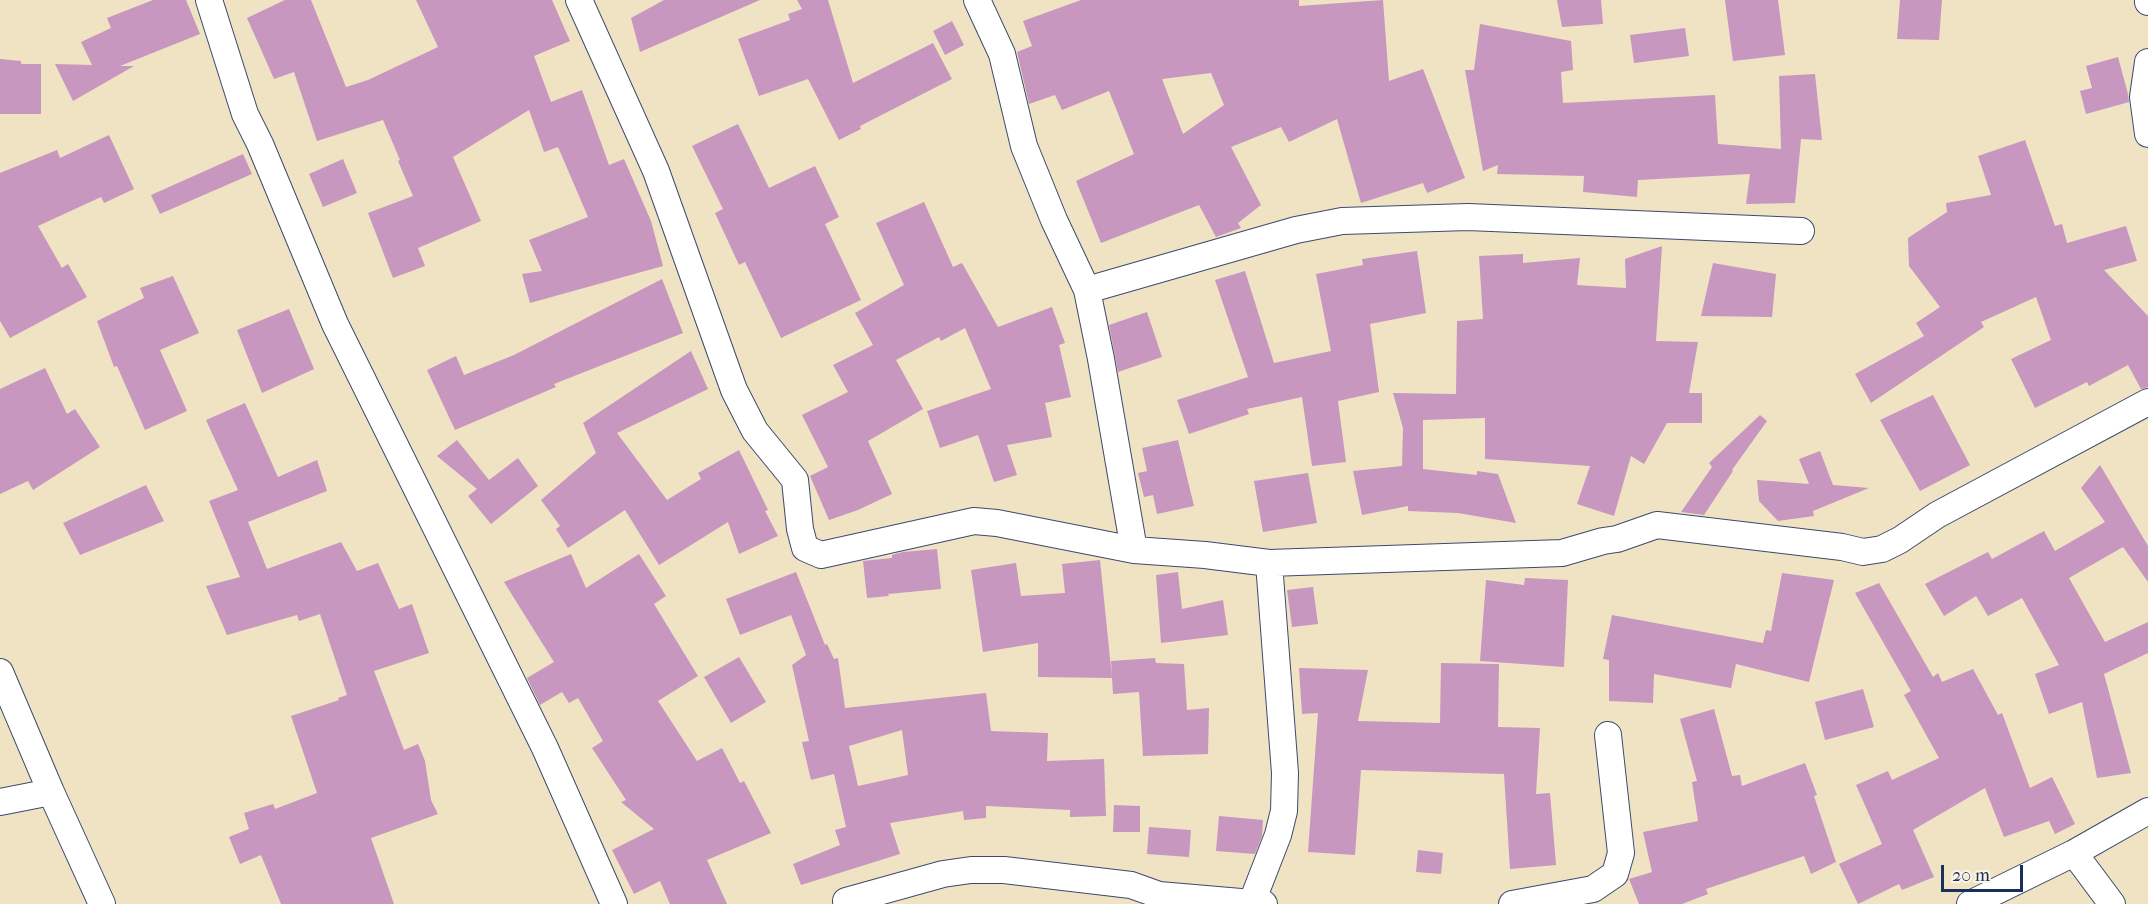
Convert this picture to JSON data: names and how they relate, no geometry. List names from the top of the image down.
{
  "scale_bar": "20 m"
}
